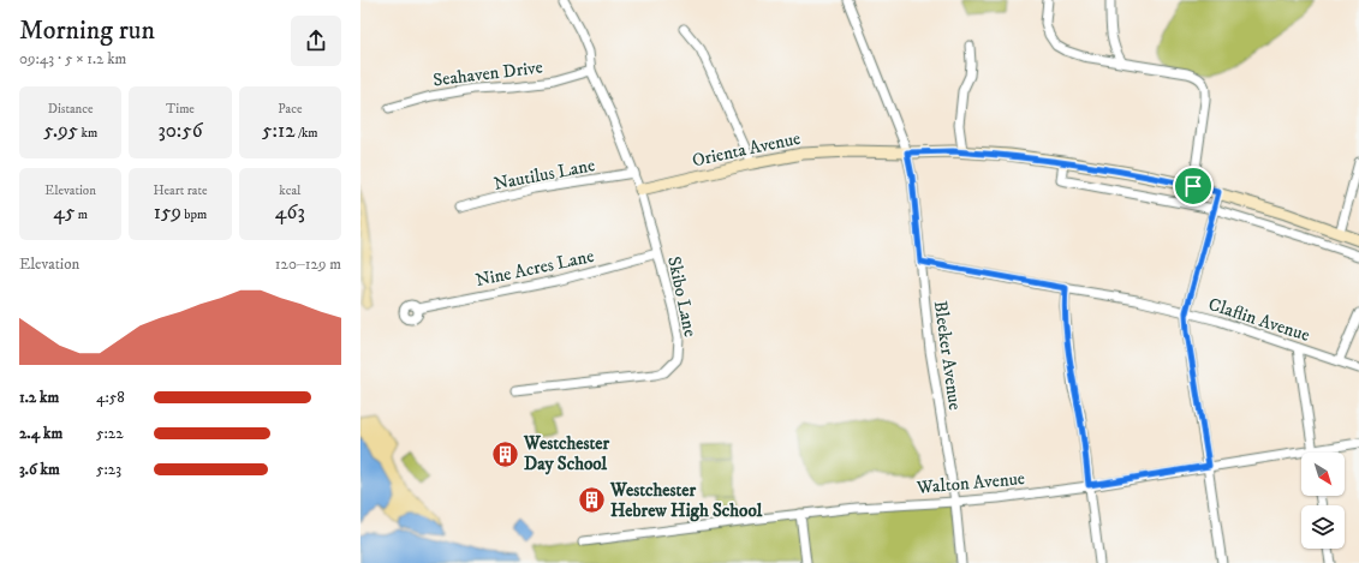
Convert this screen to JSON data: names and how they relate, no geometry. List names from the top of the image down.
{
  "streets": {
    "street": [
      "Seahaven Drive",
      "Orienta Avenue",
      "Nautilus Lane",
      "Nine Acres Lane",
      "Skibo Lane",
      "Claflin Avenue",
      "Bleeker Avenue",
      "Walton Avenue"
    ]
  },
  "crossings": [
    ["Orienta Avenue", "Skibo Lane"],
    ["Orienta Avenue", "Bleeker Avenue"],
    ["Nine Acres Lane", "Skibo Lane"],
    ["Claflin Avenue", "Bleeker Avenue"],
    ["Bleeker Avenue", "Walton Avenue"]
  ],
  "places": {
    "building": ["Westchester Day School", "Westchester Hebrew High School"]
  },
  "north": "bottom right",
  "page": {
    "heading": ["Morning run", "09:43 · 5 × 1.2 km"],
    "stats": [
      ["Distance", "5.95 km"],
      ["Time", "30:56"],
      ["Pace", "5:12 /km"],
      ["Elevation", "45 m"],
      ["Heart rate", "159 bpm"],
      ["kcal", "463"]
    ],
    "chart": ["Elevation", "120–129 m"],
    "list": [
      {
        "name": "1.2 km",
        "note": "4:58"
      },
      {
        "name": "2.4 km",
        "note": "5:22"
      },
      {
        "name": "3.6 km",
        "note": "5:23"
      }
    ]
  }
}
